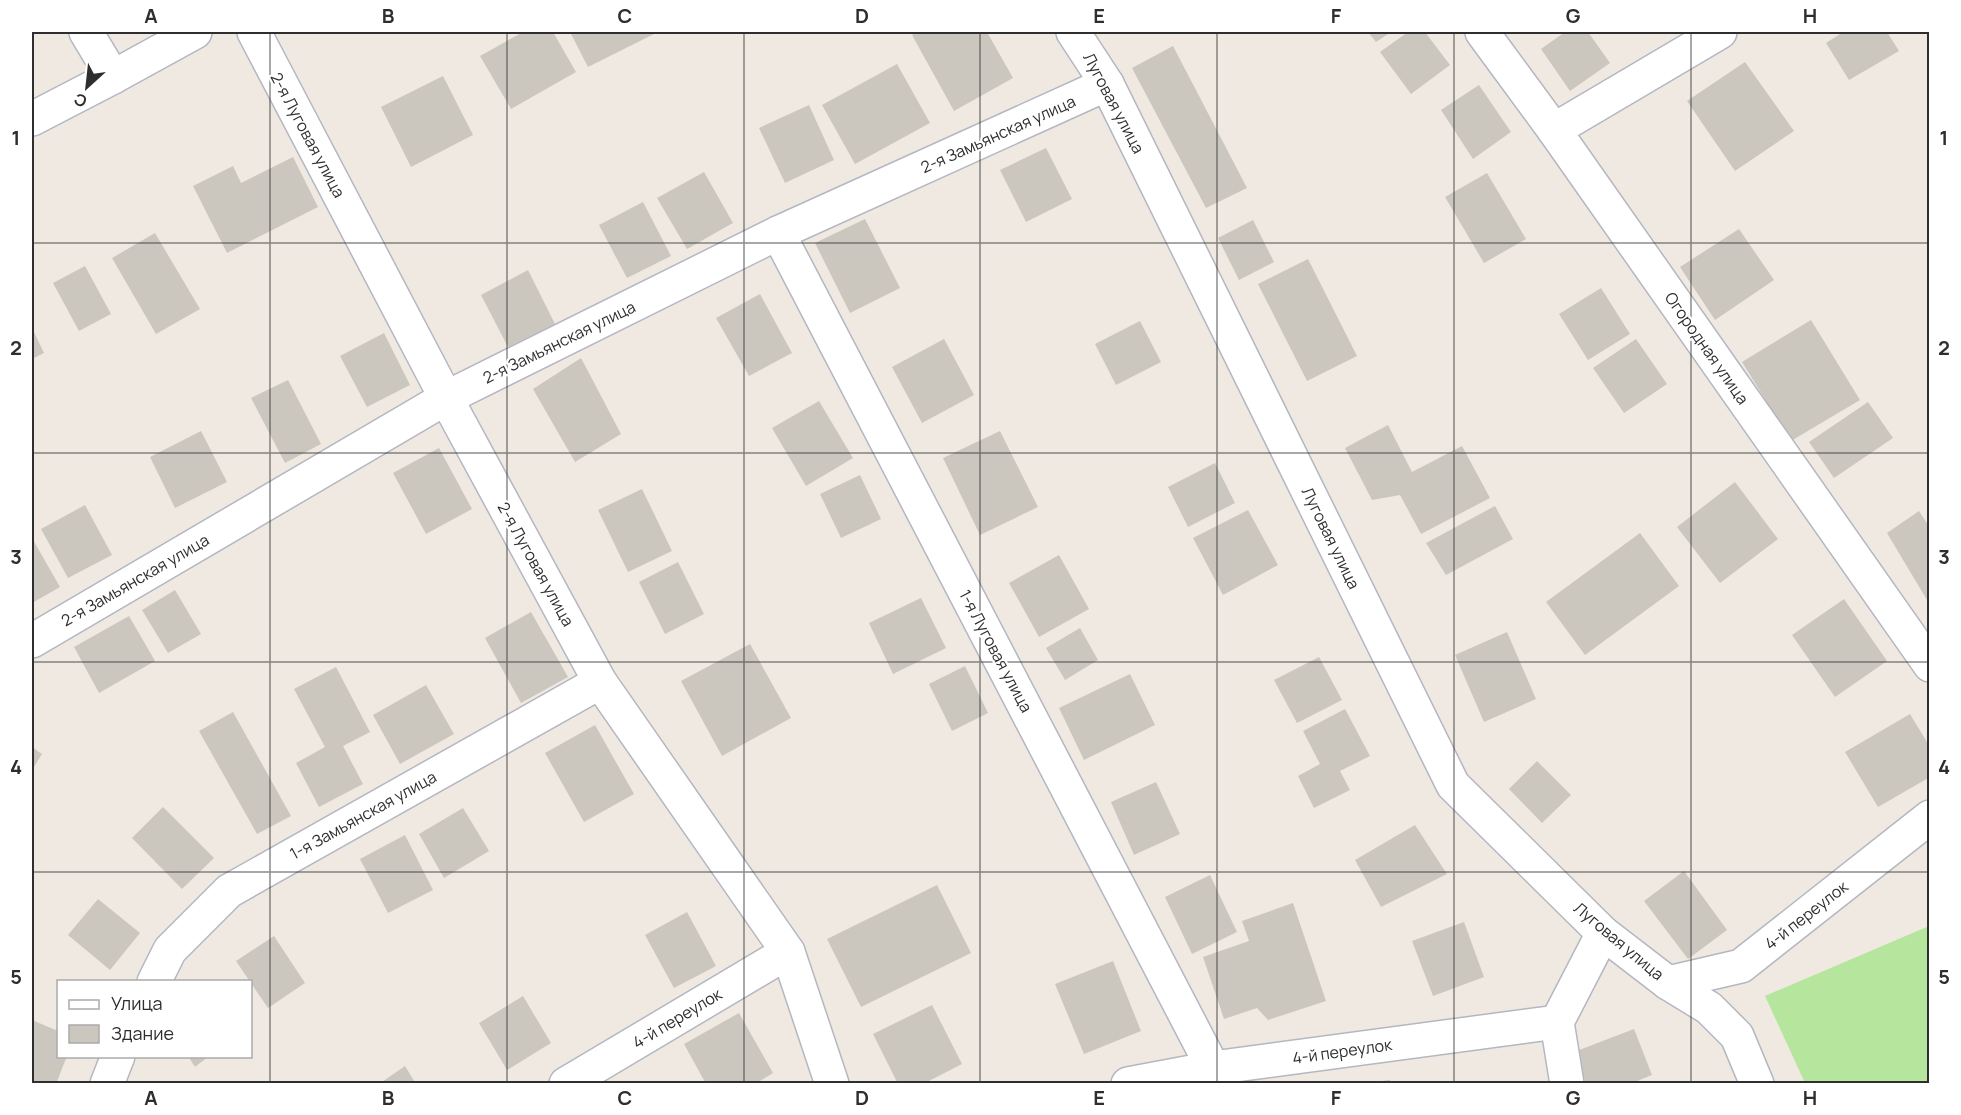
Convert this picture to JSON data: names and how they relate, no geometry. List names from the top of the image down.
{
  "streets": {
    "street": [
      "Луговая улица",
      "2-я Замьянская улица",
      "2-я Луговая улица",
      "Огородная улица",
      "1-я Луговая улица",
      "1-я Замьянская улица",
      "4-й переулок"
    ]
  },
  "crossings": [
    ["Луговая улица", "2-я Замьянская улица"],
    ["Луговая улица", "4-й переулок"],
    ["2-я Замьянская улица", "2-я Луговая улица"],
    ["2-я Замьянская улица", "1-я Луговая улица"],
    ["2-я Луговая улица", "1-я Замьянская улица"],
    ["2-я Луговая улица", "4-й переулок"],
    ["1-я Луговая улица", "4-й переулок"]
  ],
  "legend": ["Улица", "Здание"],
  "north": "bottom left",
  "grid": {
    "columns": [
      "A",
      "B",
      "C",
      "D",
      "E",
      "F",
      "G",
      "H"
    ],
    "rows": [
      "1",
      "2",
      "3",
      "4",
      "5"
    ]
  }
}
